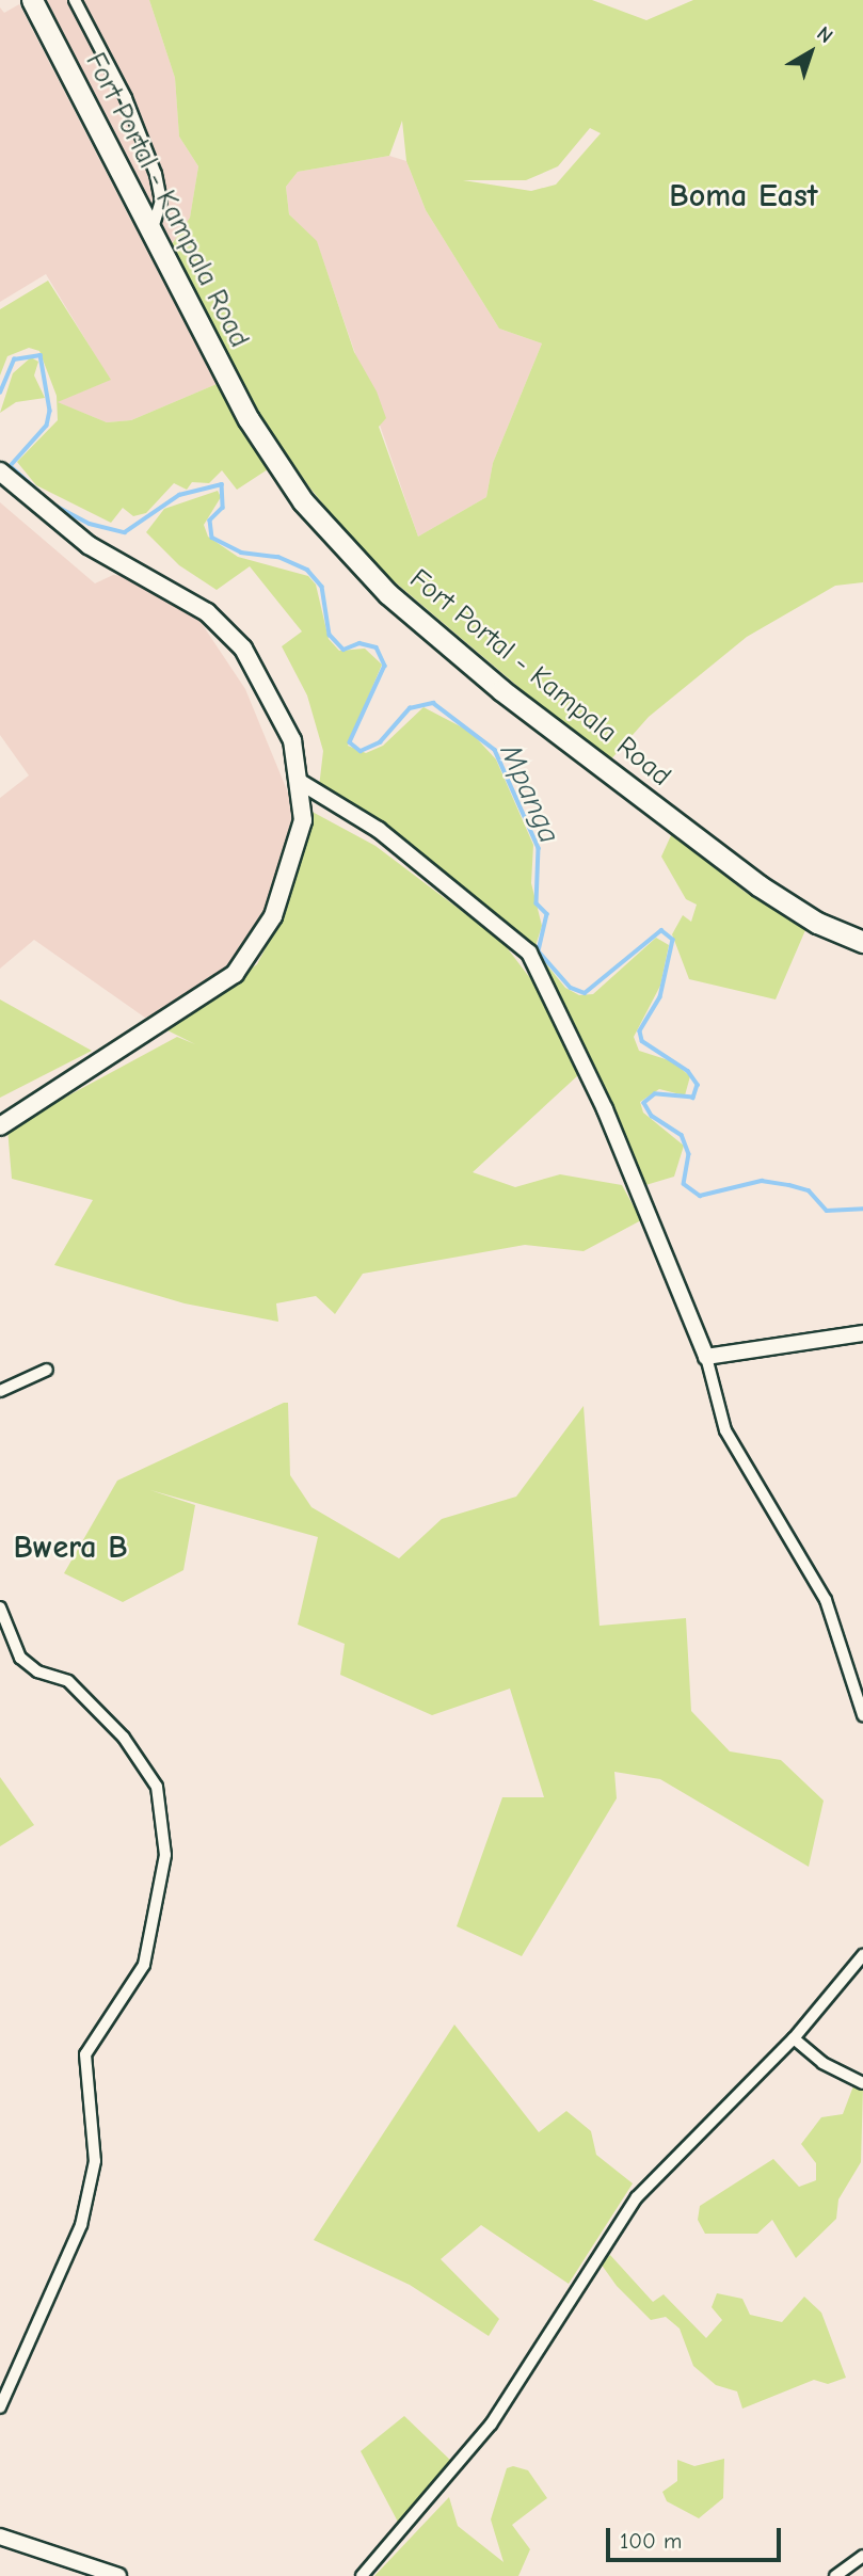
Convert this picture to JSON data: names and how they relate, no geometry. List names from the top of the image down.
{
  "streets": {
    "highway": ["Fort Portal - Kampala Road"]
  },
  "districts": ["Boma East", "Bwera B"],
  "water": ["Mpanga"],
  "scale_bar": "100 m",
  "north": "top right"
}
